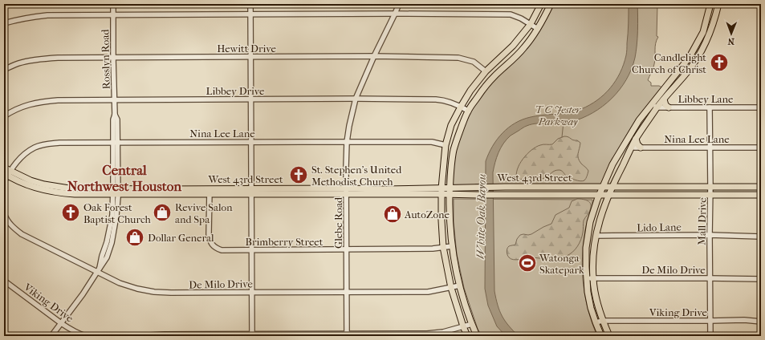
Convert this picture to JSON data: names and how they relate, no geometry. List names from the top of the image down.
{
  "streets": {
    "main road": ["West 43rd Street"],
    "street": [
      "Hewitt Drive",
      "Rosslyn Road",
      "Libbey Drive",
      "Libbey Lane",
      "Nina Lee Lane",
      "Mall Drive",
      "Glebe Road",
      "Lido Lane",
      "Brimberry Street",
      "De Milo Drive",
      "Viking Drive"
    ]
  },
  "crossings": [
    ["Hewitt Drive", "Rosslyn Road"],
    ["Hewitt Drive", "Glebe Road"],
    ["Rosslyn Road", "Libbey Drive"],
    ["Rosslyn Road", "Nina Lee Lane"],
    ["Rosslyn Road", "West 43rd Street"],
    ["Rosslyn Road", "De Milo Drive"],
    ["Rosslyn Road", "Viking Drive"],
    ["Libbey Drive", "Glebe Road"],
    ["Libbey Lane", "Mall Drive"],
    ["Nina Lee Lane", "West 43rd Street"],
    ["Nina Lee Lane", "Mall Drive"],
    ["Nina Lee Lane", "Glebe Road"],
    ["West 43rd Street", "Mall Drive"],
    ["West 43rd Street", "Glebe Road"],
    ["West 43rd Street", "Brimberry Street"],
    ["Mall Drive", "Lido Lane"],
    ["Mall Drive", "De Milo Drive"],
    ["Mall Drive", "Viking Drive"],
    ["Glebe Road", "Brimberry Street"],
    ["Glebe Road", "De Milo Drive"]
  ],
  "districts": ["Central Northwest Houston"],
  "water": ["White Oak Bayou"],
  "parks": ["T C Jester Parkway"],
  "places": {
    "church": ["Candlelight Church of Christ", "St. Stephen's United Methodist Church", "Oak Forest Baptist Church"],
    "shop": ["Revive Salon and Spa", "AutoZone", "Dollar General"],
    "sports": ["Watonga Skatepark"]
  },
  "north": "bottom"
}
